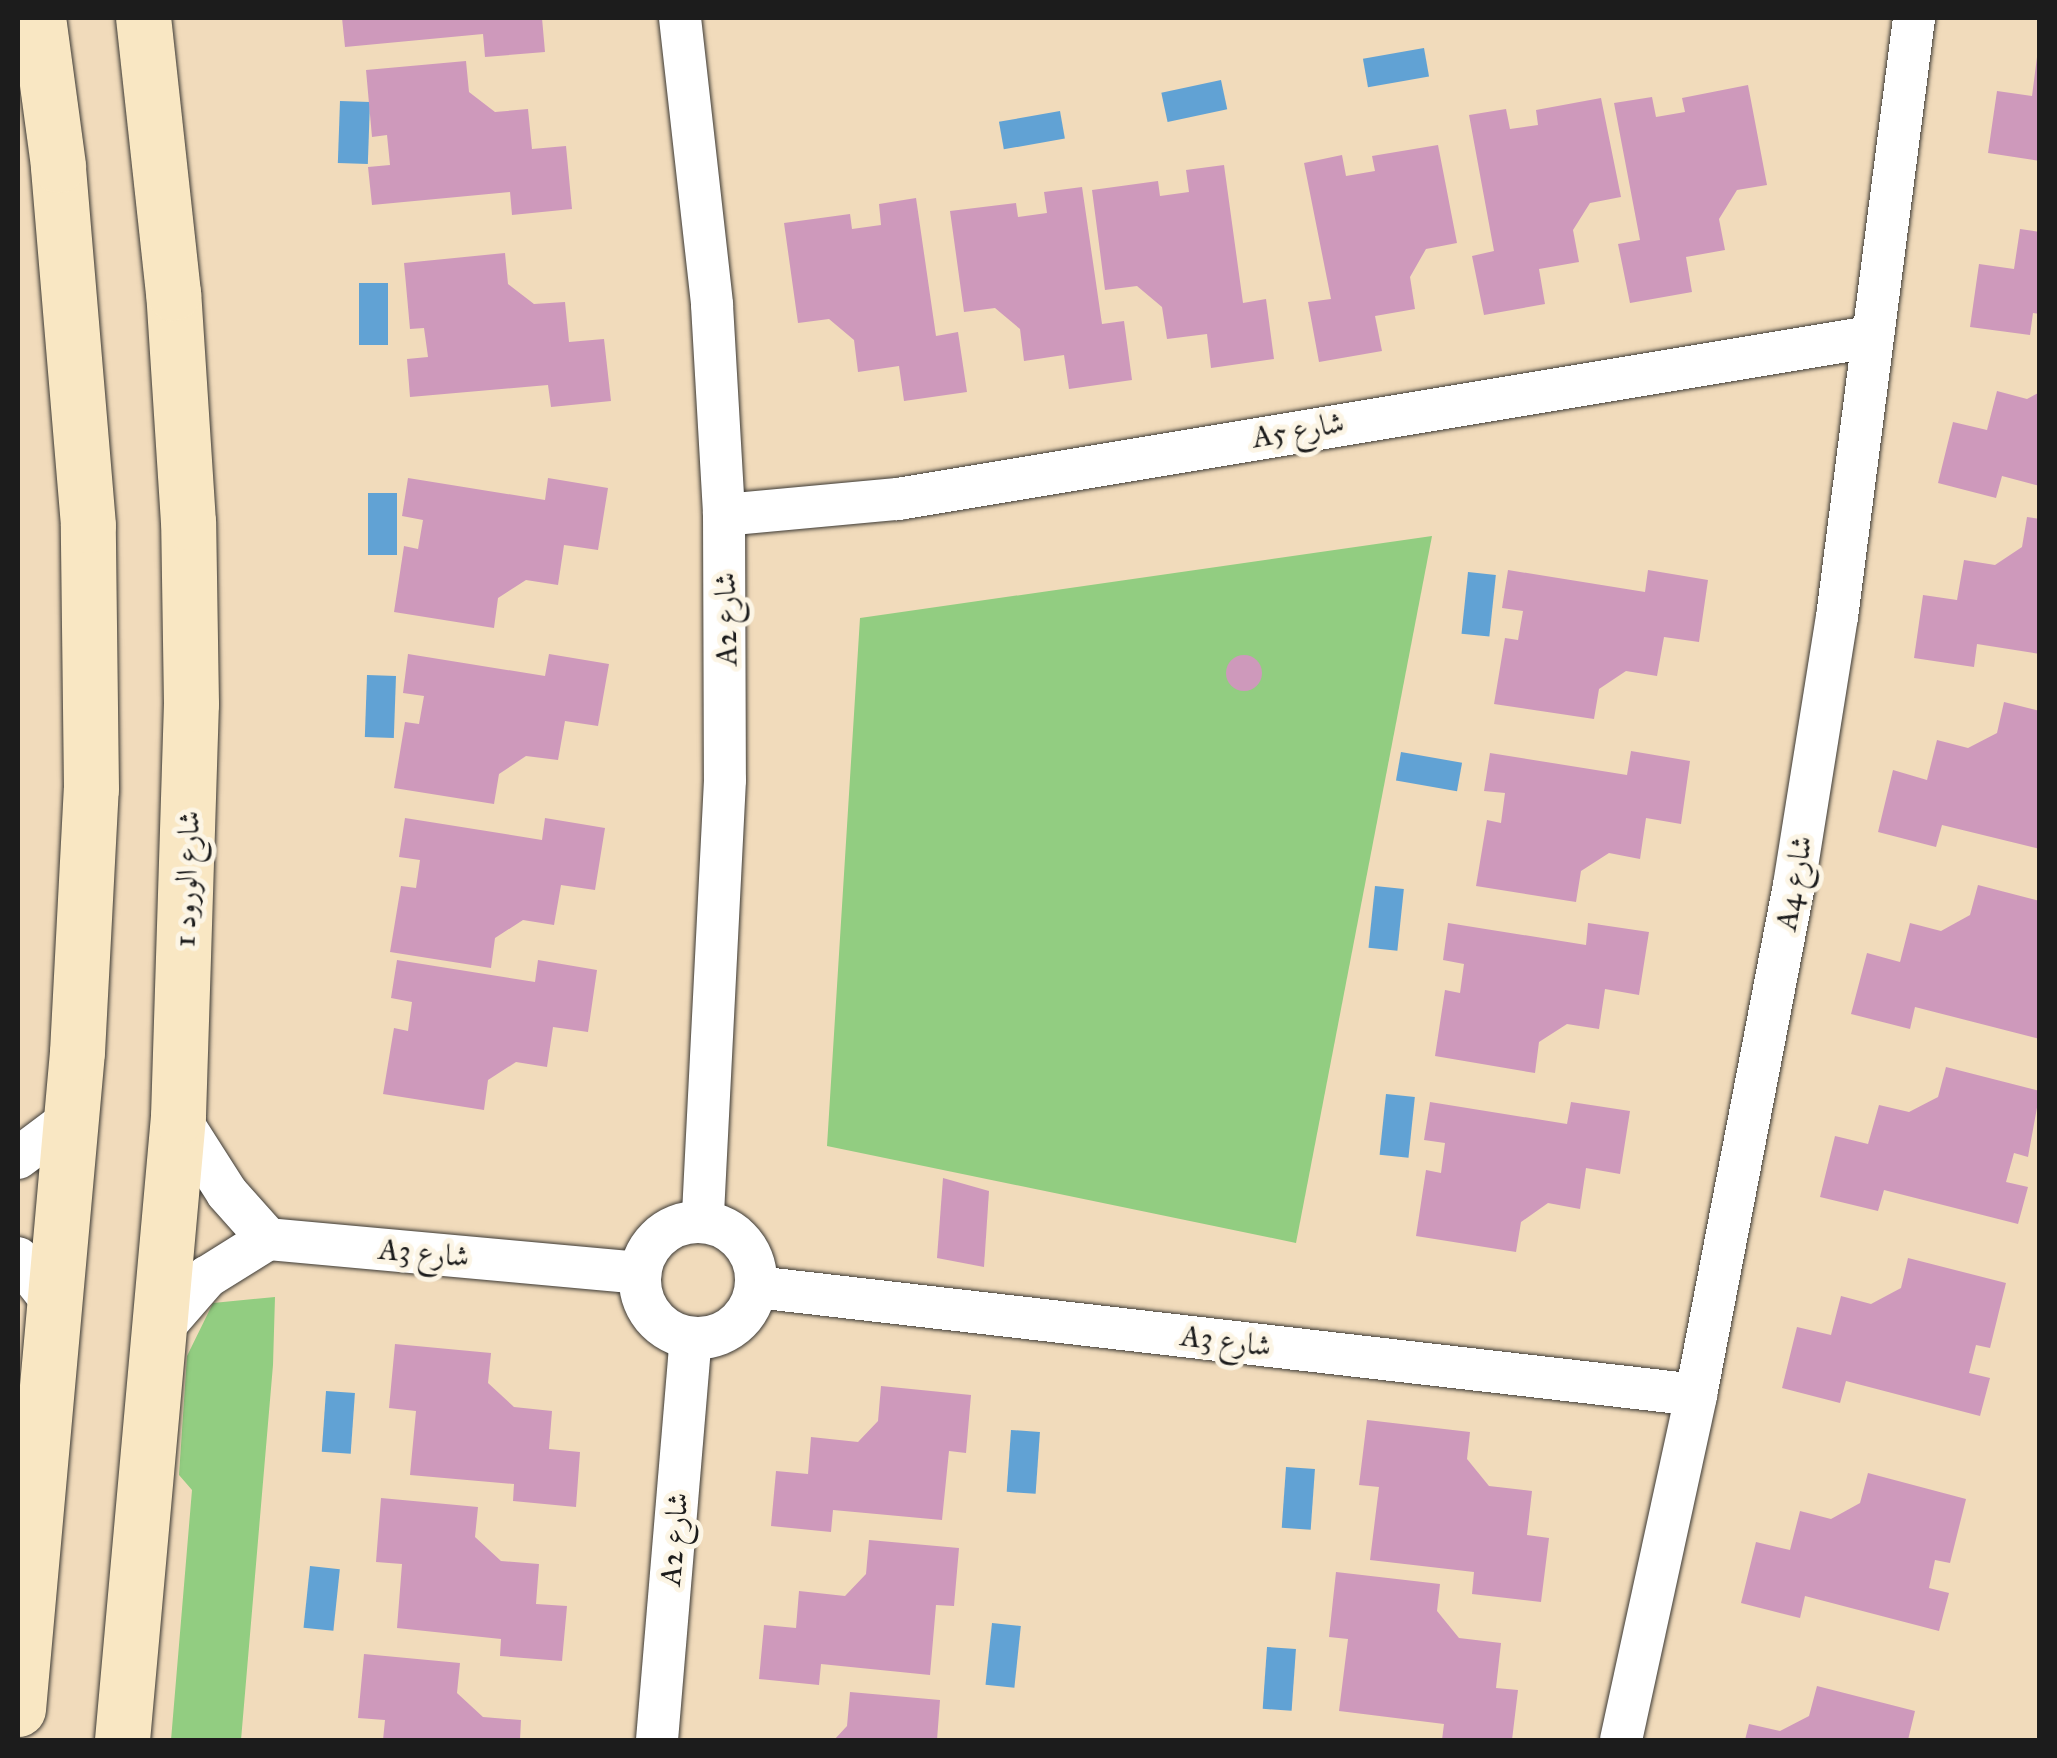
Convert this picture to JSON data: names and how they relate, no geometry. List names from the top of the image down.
{
  "streets": {
    "street": [
      "A5 شارع",
      "A2 شارع",
      "شارع الورود 1",
      "A4 شارع",
      "A3 شارع"
    ]
  },
  "crossings": [
    ["A5 شارع", "A2 شارع"],
    ["A5 شارع", "A4 شارع"],
    ["A2 شارع", "A3 شارع"],
    ["A4 شارع", "A3 شارع"]
  ]
}
